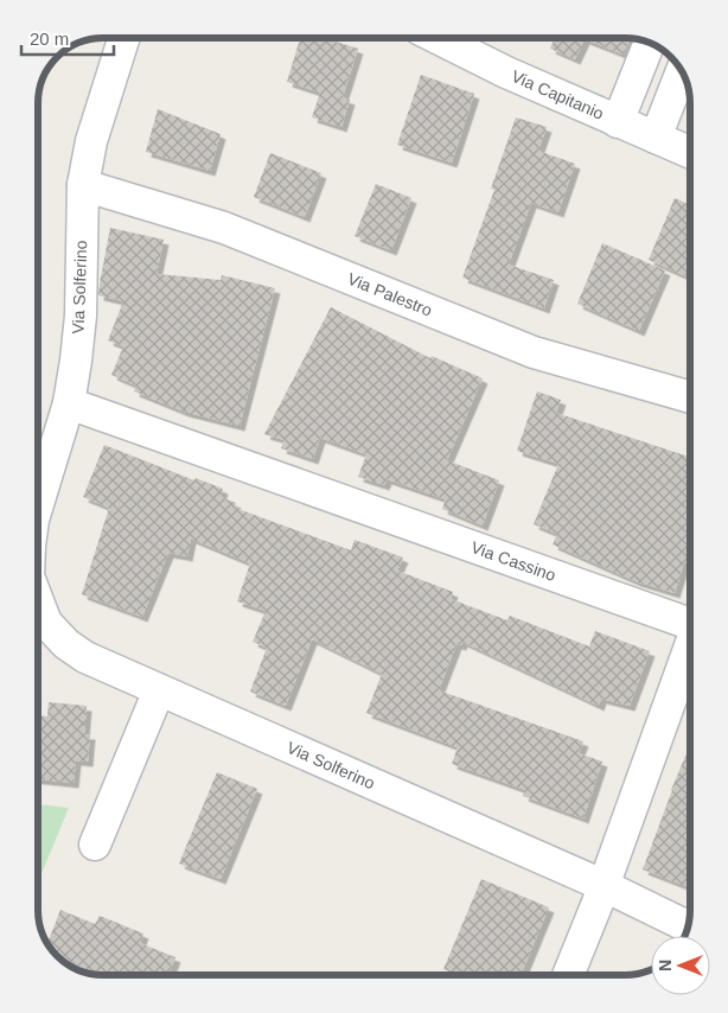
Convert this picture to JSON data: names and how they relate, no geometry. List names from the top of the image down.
{
  "streets": {
    "street": [
      "Via Capitanio",
      "Via Solferino",
      "Via Palestro",
      "Via Cassino"
    ]
  },
  "crossings": [
    ["Via Solferino", "Via Palestro"],
    ["Via Solferino", "Via Cassino"]
  ],
  "scale_bar": "20 m",
  "north": "left"
}
